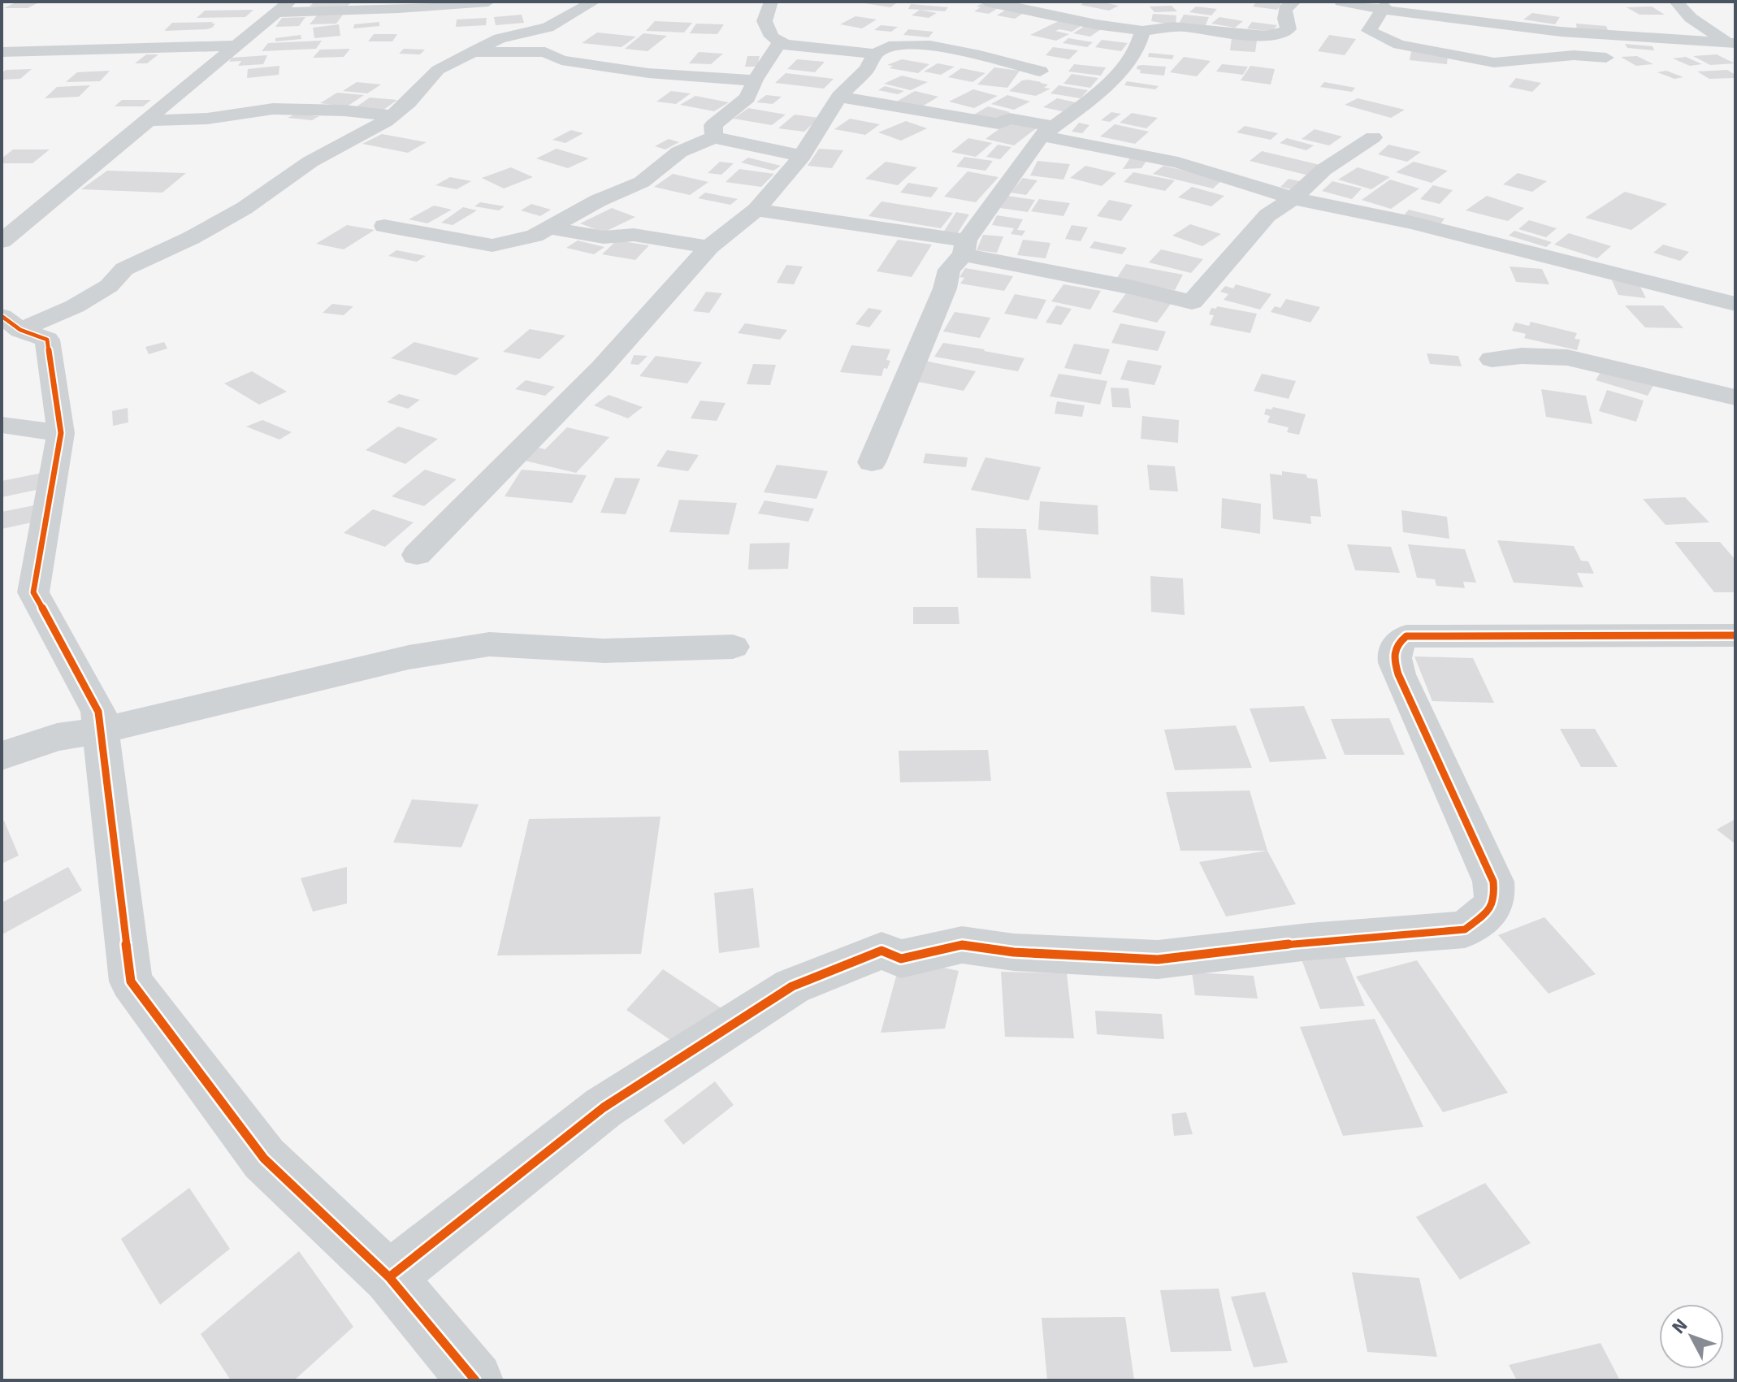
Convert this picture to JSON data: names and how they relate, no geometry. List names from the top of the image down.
{
  "north": "top left"
}
